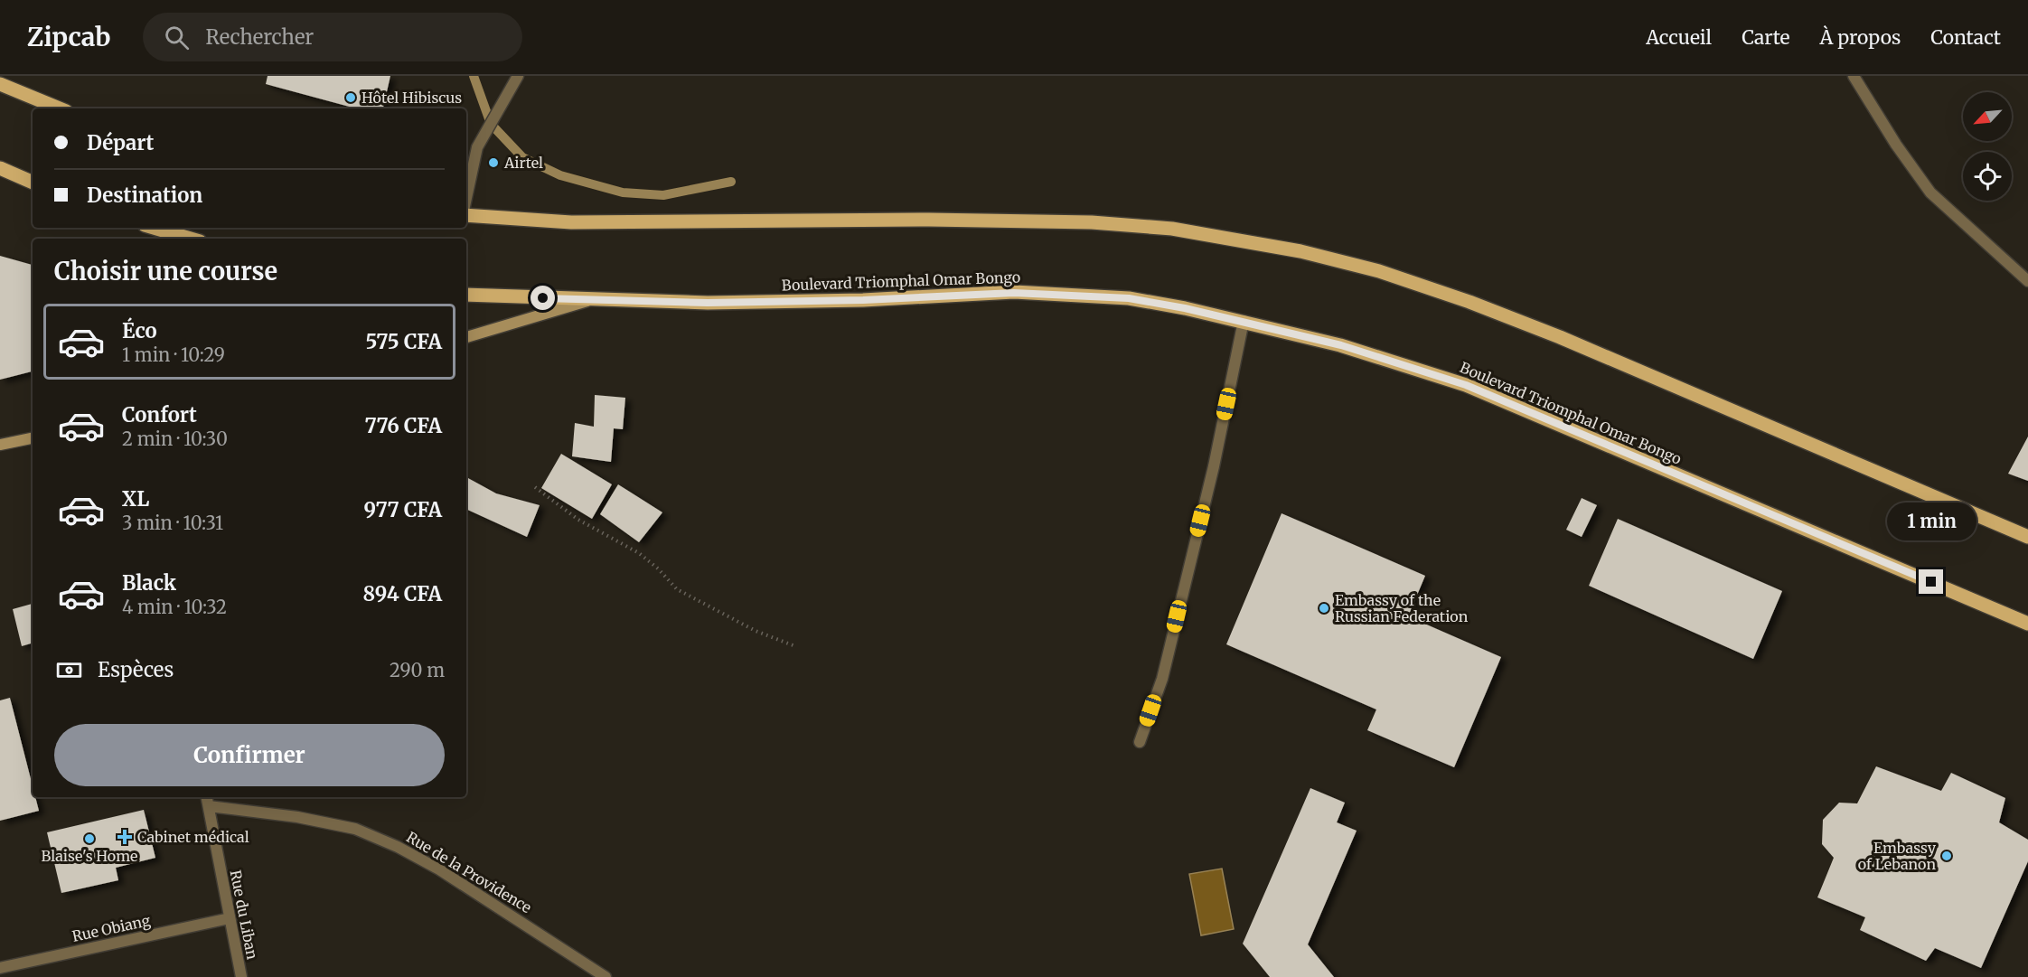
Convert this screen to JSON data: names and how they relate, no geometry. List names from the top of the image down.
{
  "streets": {
    "main road": ["Boulevard Triomphal Omar Bongo"],
    "street": ["Rue de la Providence", "Rue du Liban", "Rue Obiang"]
  },
  "crossings": [
    ["Rue de la Providence", "Rue du Liban"],
    ["Rue du Liban", "Rue Obiang"]
  ],
  "places": {
    "other": [
      "Hôtel Hibiscus",
      "Airtel",
      "Embassy of the Russian Federation",
      "Blaise's Home",
      "Embassy of Lebanon"
    ],
    "health": ["Cabinet médical"]
  },
  "north": "bottom left",
  "page": {
    "header": "Zipcab",
    "search": "Rechercher",
    "nav": [
      "Accueil",
      "Carte",
      "À propos",
      "Contact"
    ],
    "banner": ["Départ", "Destination"],
    "heading": "Choisir une course",
    "list": [
      {
        "name": "Éco",
        "note": "1 min · 10:29",
        "value": "575 CFA"
      },
      {
        "name": "Confort",
        "note": "2 min · 10:30",
        "value": "776 CFA"
      },
      {
        "name": "XL",
        "note": "3 min · 10:31",
        "value": "977 CFA"
      },
      {
        "name": "Black",
        "note": "4 min · 10:32",
        "value": "894 CFA"
      }
    ],
    "bubble": "1 min",
    "pay": ["Espèces", "290 m"],
    "buttons": "Confirmer"
  }
}
